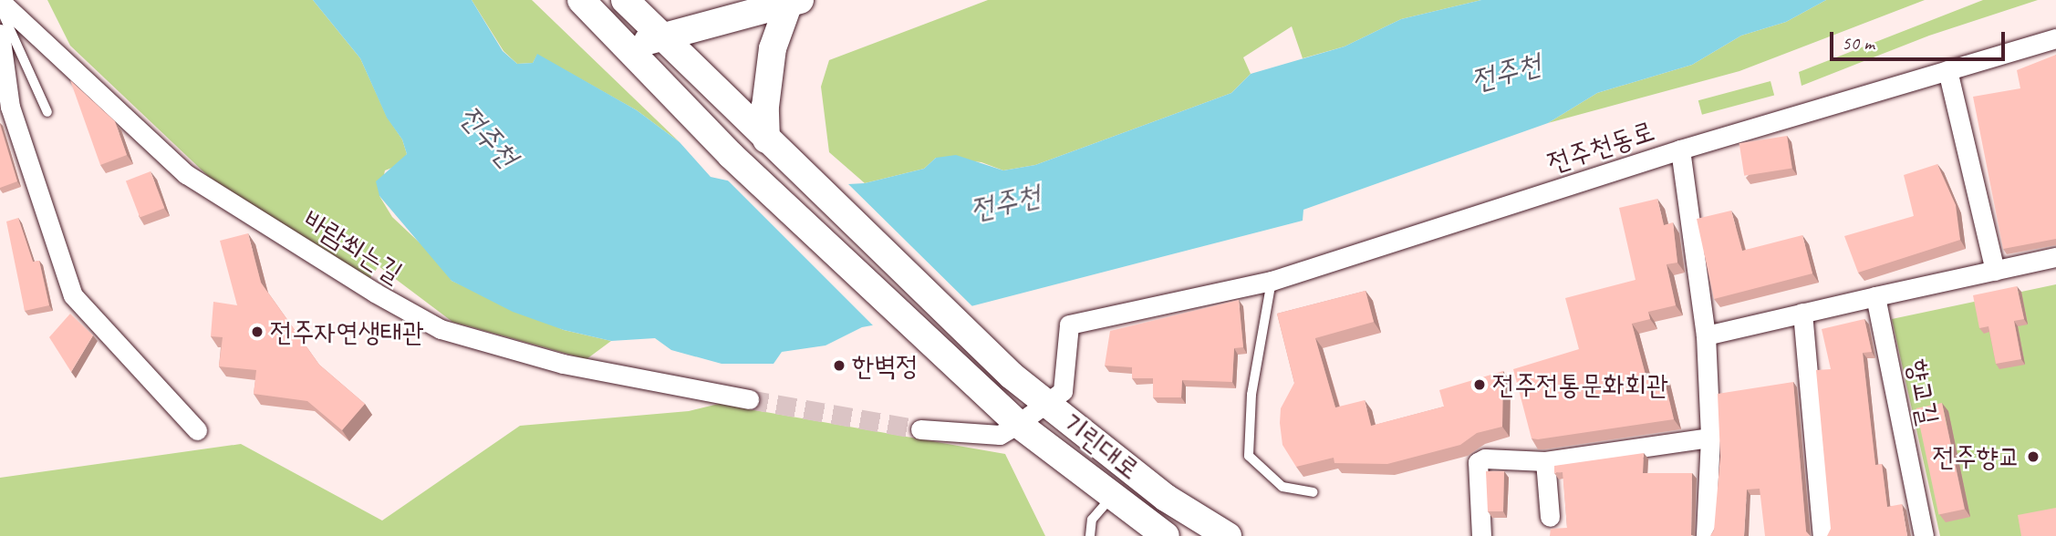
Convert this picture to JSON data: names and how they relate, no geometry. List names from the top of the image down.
{
  "streets": {
    "street": [
      "전주천동로",
      "바람쐬는길",
      "향교길",
      "기린대로"
    ]
  },
  "crossings": [
    ["전주천동로", "기린대로"]
  ],
  "water": ["전주천"],
  "places": [
    "전주자연생태관",
    "한벽정",
    "전주전통문화회관",
    "전주향교"
  ],
  "scale_bar": "50 m"
}
